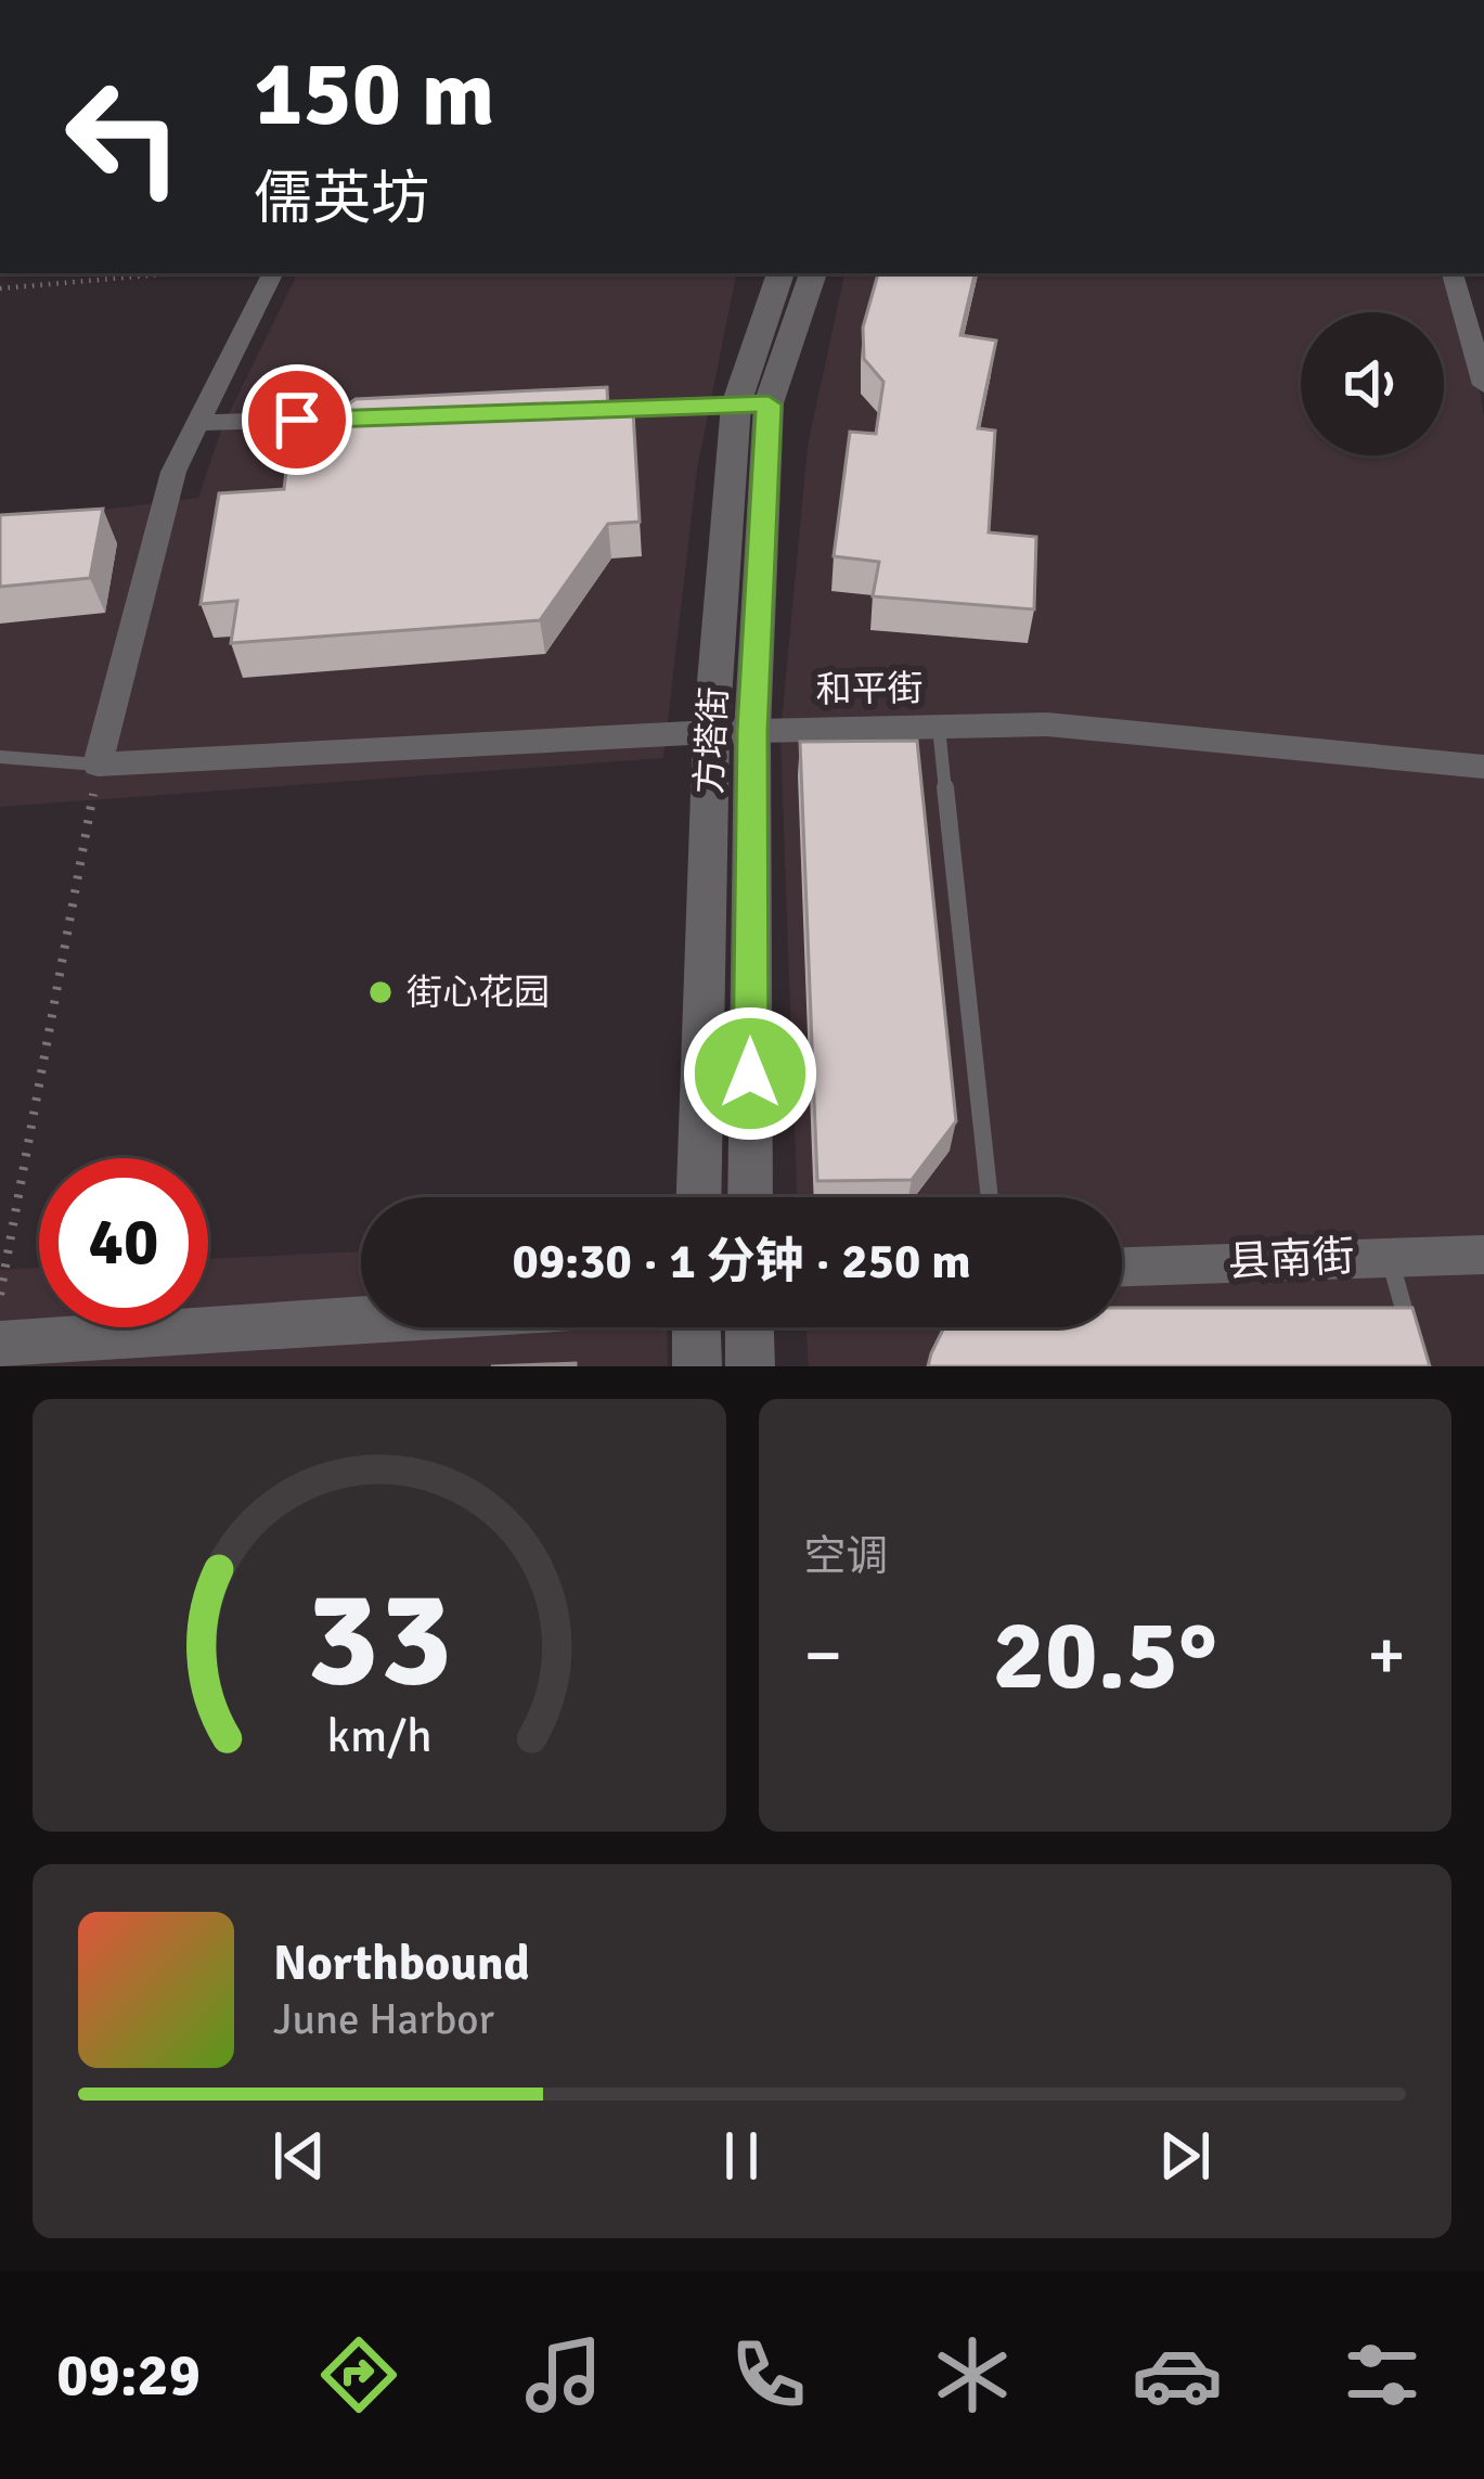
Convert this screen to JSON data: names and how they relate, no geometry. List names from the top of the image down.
{
  "streets": {
    "street": ["和平街", "方塔街", "县南街"]
  },
  "crossings": [
    ["和平街", "方塔街"]
  ],
  "places": ["街心花园"],
  "page": {
    "turn": ["150 m", "儒英坊"],
    "limit": "40",
    "trip": "09:30 · 1 分钟 · 250 m",
    "tile": "空调",
    "heat": ["−", "20.5°", "+"],
    "song": ["Northbound", "June Harbor"],
    "tabs": "09:29",
    "gauge": ["33", "km/h"]
  }
}
